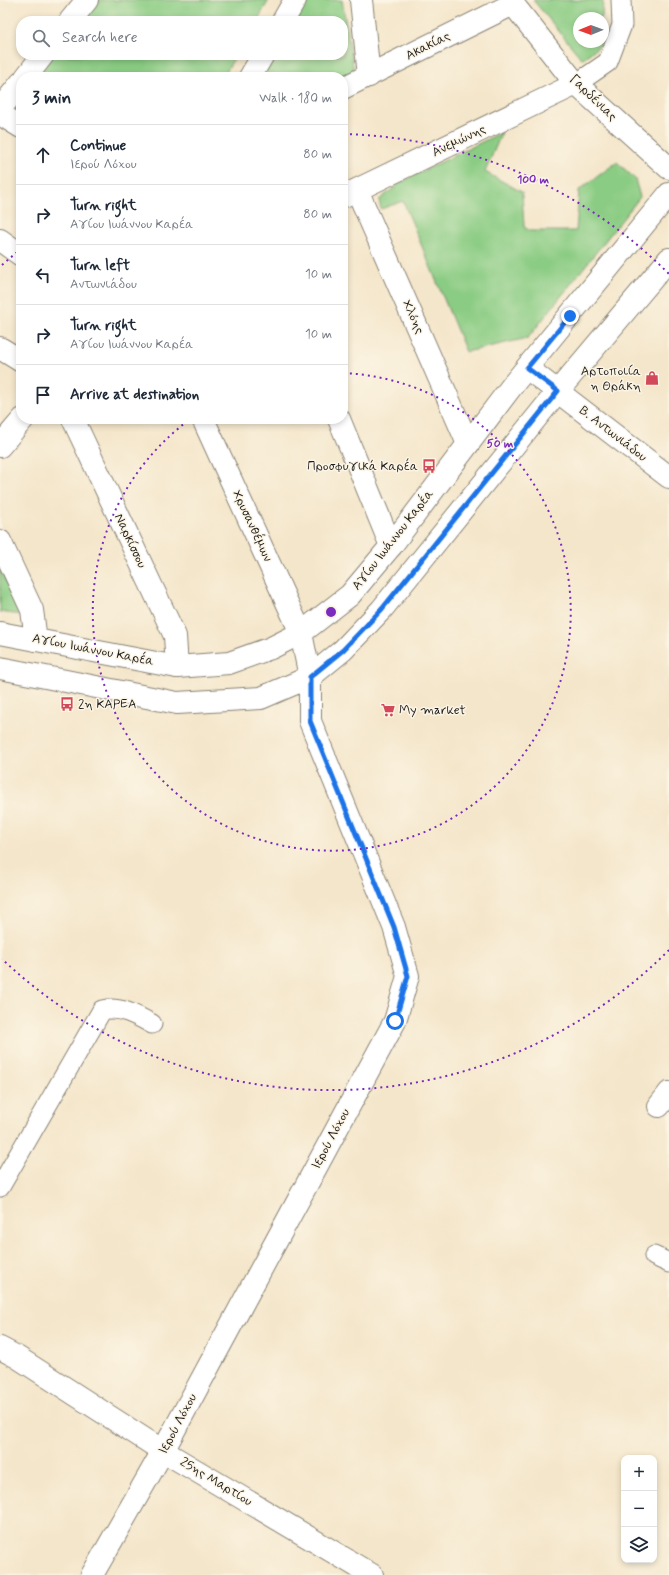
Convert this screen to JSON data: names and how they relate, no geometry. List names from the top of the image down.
{
  "streets": {
    "street": [
      "Ακακίας",
      "Γαρδένιας",
      "Ανεμώνης",
      "Χλόης",
      "Β. Αντωνιάδου",
      "Χρυσανθέμων",
      "Αγίου Ιωάννου Καρέα",
      "Ναρκίσσου",
      "Ιερού Λόχου",
      "25ης Μαρτίου"
    ]
  },
  "crossings": [
    ["Ακακίας", "Γαρδένιας"],
    ["Γαρδένιας", "Ανεμώνης"],
    ["Ανεμώνης", "Χλόης"],
    ["Χλόης", "Αγίου Ιωάννου Καρέα"],
    ["Β. Αντωνιάδου", "Αγίου Ιωάννου Καρέα"],
    ["Χρυσανθέμων", "Αγίου Ιωάννου Καρέα"],
    ["Χρυσανθέμων", "Ιερού Λόχου"],
    ["Αγίου Ιωάννου Καρέα", "Ναρκίσσου"],
    ["Ιερού Λόχου", "25ης Μαρτίου"]
  ],
  "places": {
    "shop": ["Αρτοποιία η Θράκη"],
    "bus stop": ["Προσφυγικά Καρέα", "2η ΚΑΡΕΑ"],
    "supermarket": ["My market"]
  },
  "north": "left",
  "page": {
    "search": "Search here",
    "heading": ["3 min", "Walk · 180 m"],
    "list": [
      ["Continue", "Ιερού Λόχου", "80 m"],
      ["Turn right", "Αγίου Ιωάννου Καρέα", "80 m"],
      ["Turn left", "Αντωνιάδου", "10 m"],
      ["Turn right", "Αγίου Ιωάννου Καρέα", "10 m"],
      "Arrive at destination"
    ],
    "map_buttons": ["+", "−"]
  },
  "rings": ["100 m", "50 m"]
}
